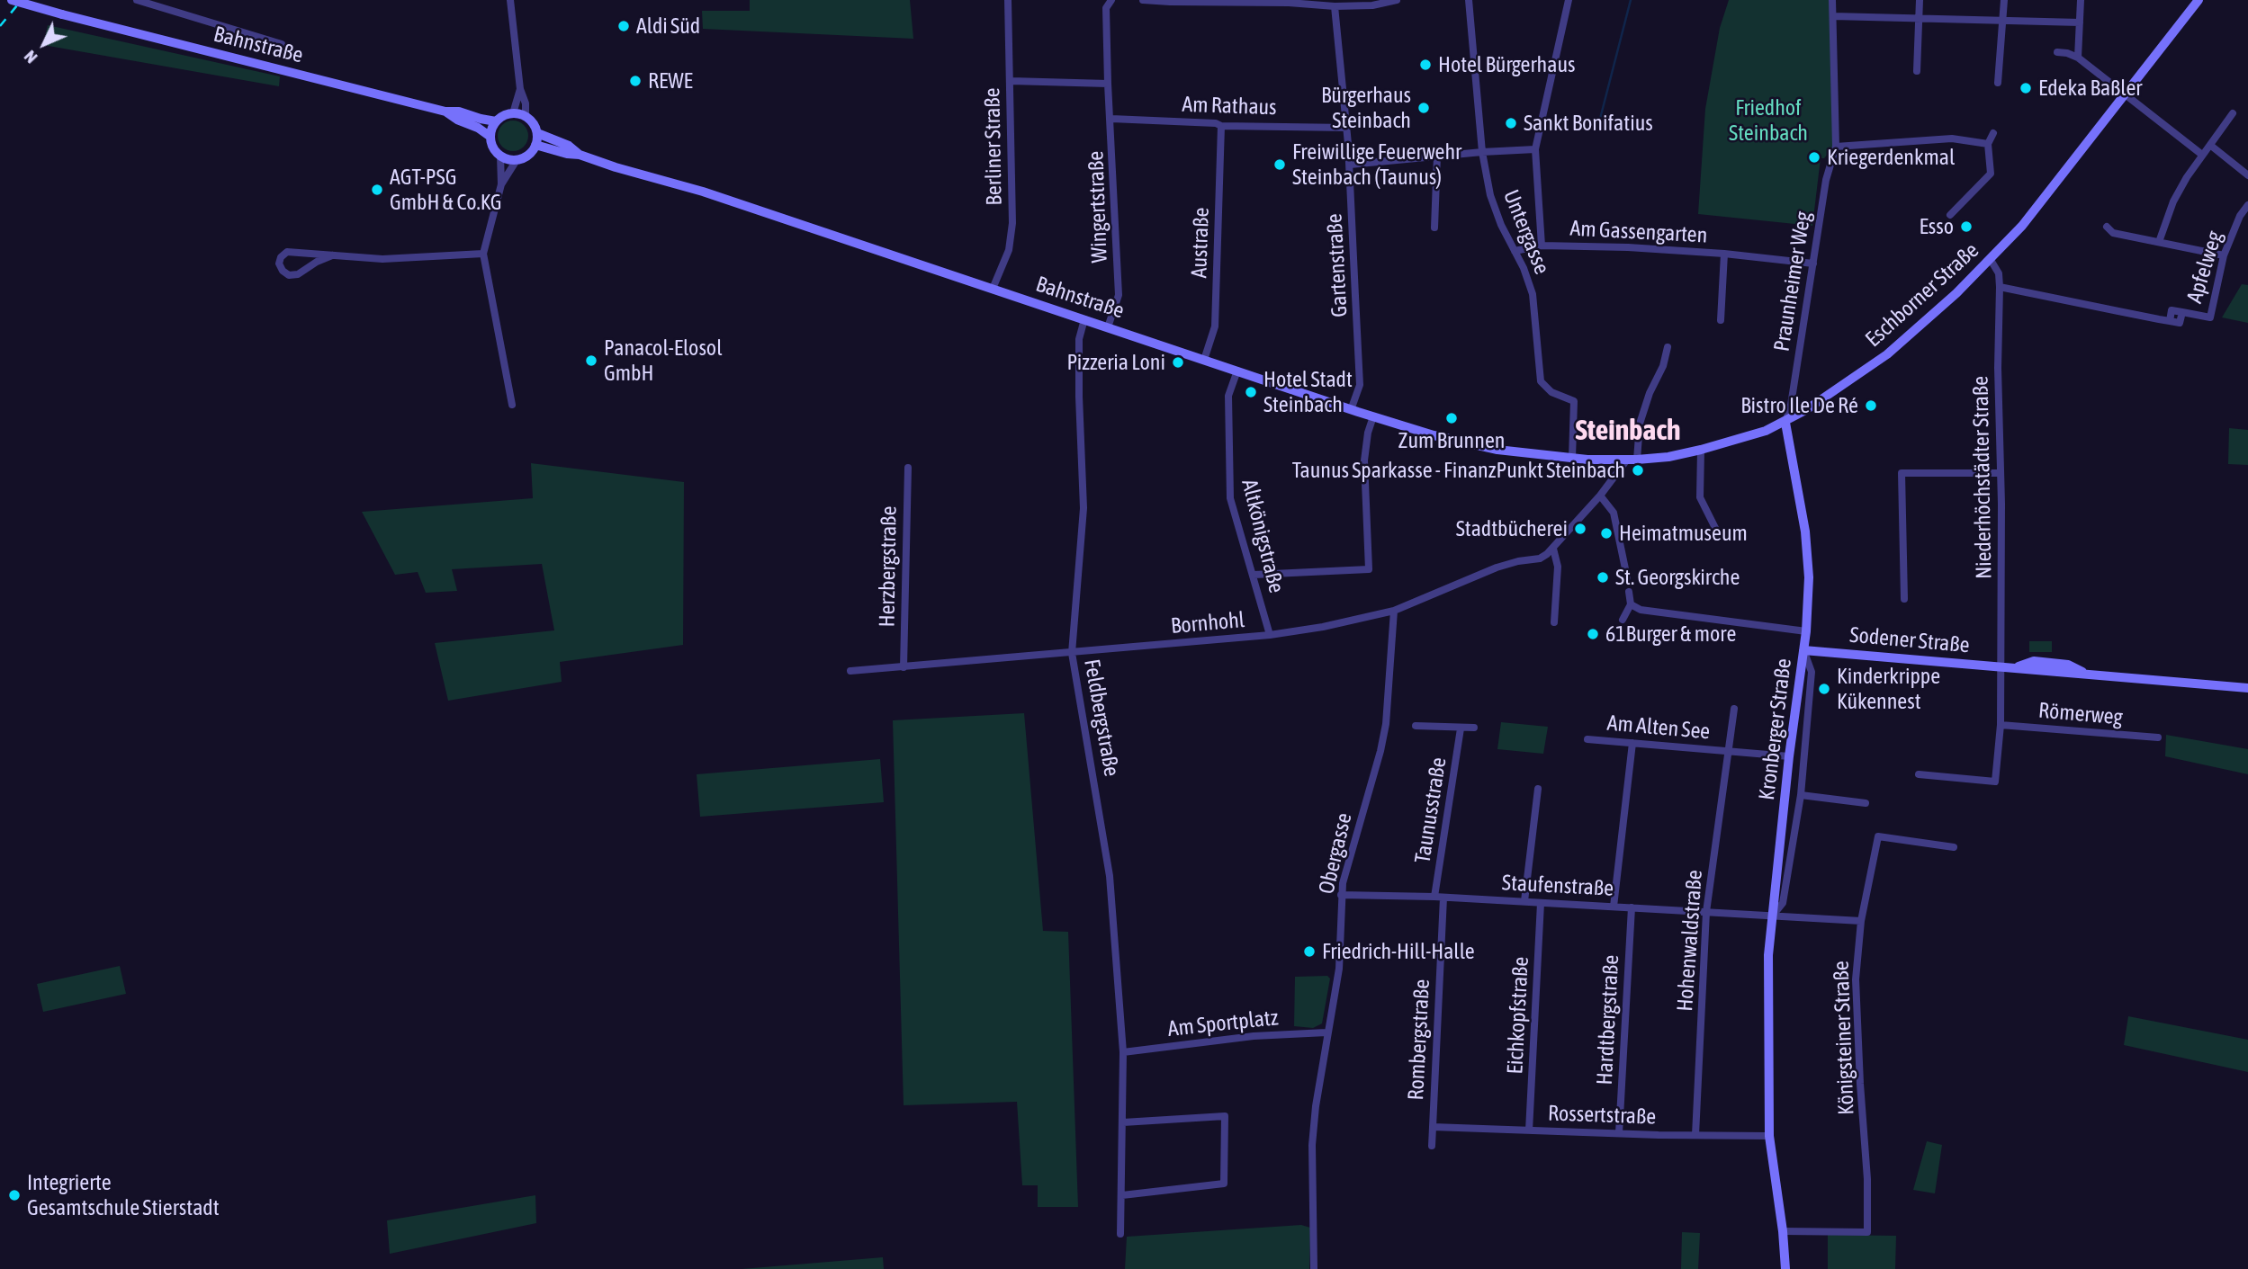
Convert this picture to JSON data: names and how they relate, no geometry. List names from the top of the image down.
{
  "streets": {
    "main road": [
      "Bahnstraße",
      "Eschborner Straße",
      "Sodener Straße",
      "Kronberger Straße"
    ],
    "street": [
      "Am Rathaus",
      "Berliner Straße",
      "Wingertstraße",
      "Untergasse",
      "Am Gassengarten",
      "Austraße",
      "Gartenstraße",
      "Apfelweg",
      "Praunheimer Weg",
      "Niederhöchstädter Straße",
      "Altkönigstraße",
      "Herzbergstraße",
      "Bornhohl",
      "Römerweg",
      "Feldbergstraße",
      "Am Alten See",
      "Taunusstraße",
      "Obergasse",
      "Staufenstraße",
      "Hohenwaldstraße",
      "Eichkopfstraße",
      "Hardtbergstraße",
      "Am Sportplatz",
      "Königsteiner Straße",
      "Rombergstraße",
      "Rossertstraße"
    ]
  },
  "crossings": [
    ["Bahnstraße", "Berliner Straße"],
    ["Bahnstraße", "Wingertstraße"],
    ["Bahnstraße", "Untergasse"],
    ["Bahnstraße", "Austraße"],
    ["Bahnstraße", "Gartenstraße"],
    ["Bahnstraße", "Eschborner Straße"],
    ["Bahnstraße", "Altkönigstraße"],
    ["Bahnstraße", "Feldbergstraße"],
    ["Am Rathaus", "Wingertstraße"],
    ["Am Rathaus", "Austraße"],
    ["Am Rathaus", "Gartenstraße"],
    ["Untergasse", "Am Gassengarten"],
    ["Untergasse", "Eschborner Straße"],
    ["Am Gassengarten", "Praunheimer Weg"],
    ["Apfelweg", "Niederhöchstädter Straße"],
    ["Praunheimer Weg", "Eschborner Straße"],
    ["Eschborner Straße", "Niederhöchstädter Straße"],
    ["Eschborner Straße", "Bornhohl"],
    ["Niederhöchstädter Straße", "Sodener Straße"],
    ["Niederhöchstädter Straße", "Römerweg"],
    ["Altkönigstraße", "Bornhohl"],
    ["Herzbergstraße", "Bornhohl"],
    ["Bornhohl", "Feldbergstraße"],
    ["Bornhohl", "Obergasse"],
    ["Sodener Straße", "Kronberger Straße"],
    ["Feldbergstraße", "Am Sportplatz"],
    ["Am Alten See", "Kronberger Straße"],
    ["Am Alten See", "Hohenwaldstraße"],
    ["Kronberger Straße", "Staufenstraße"],
    ["Kronberger Straße", "Königsteiner Straße"],
    ["Kronberger Straße", "Rossertstraße"],
    ["Taunusstraße", "Staufenstraße"],
    ["Obergasse", "Staufenstraße"],
    ["Obergasse", "Am Sportplatz"],
    ["Staufenstraße", "Hohenwaldstraße"],
    ["Staufenstraße", "Eichkopfstraße"],
    ["Staufenstraße", "Hardtbergstraße"],
    ["Staufenstraße", "Rombergstraße"],
    ["Hohenwaldstraße", "Rossertstraße"],
    ["Eichkopfstraße", "Rossertstraße"],
    ["Hardtbergstraße", "Rossertstraße"],
    ["Rombergstraße", "Rossertstraße"]
  ],
  "districts": ["Steinbach"],
  "parks": ["Friedhof Steinbach"],
  "places": [
    "Aldi Süd",
    "Hotel Bürgerhaus",
    "REWE",
    "Edeka Baßler",
    "Bürgerhaus Steinbach",
    "Sankt Bonifatius",
    "Kriegerdenkmal",
    "Freiwillige Feuerwehr Steinbach (Taunus)",
    "AGT-PSG GmbH & Co.KG",
    "Esso",
    "Panacol-Elosol GmbH",
    "Pizzeria Loni",
    "Hotel Stadt Steinbach",
    "Bistro Ile De Ré",
    "Zum Brunnen",
    "Taunus Sparkasse - FinanzPunkt Steinbach",
    "Stadtbücherei",
    "Heimatmuseum",
    "St. Georgskirche",
    "61Burger & more",
    "Kinderkrippe Kükennest",
    "Friedrich-Hill-Halle",
    "Integrierte Gesamtschule Stierstadt"
  ],
  "north": "bottom left"
}
